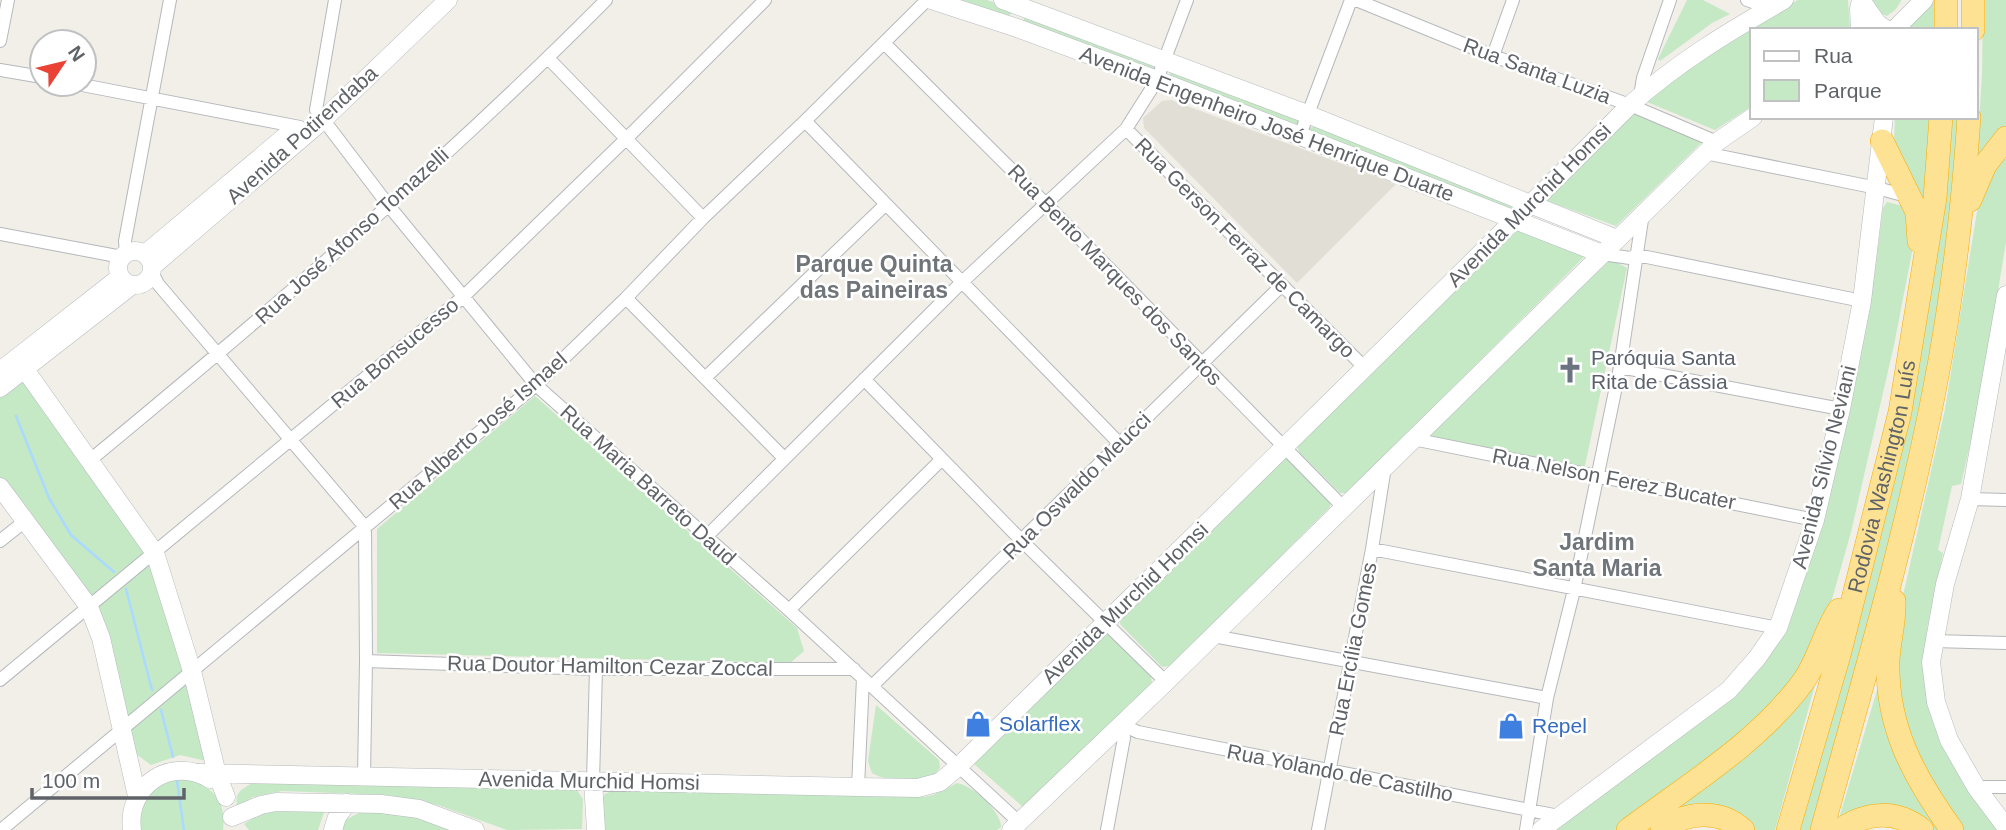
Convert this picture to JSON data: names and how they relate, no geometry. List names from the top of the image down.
{
  "streets": {
    "highway": ["Rodovia Washington Luís"],
    "main road": [
      "Avenida Engenheiro José Henrique Duarte",
      "Avenida Potirendaba",
      "Avenida Murchid Homsi",
      "Avenida Sílvio Neviani"
    ],
    "street": [
      "Rua Santa Luzia",
      "Rua José Afonso Tomazelli",
      "Rua Gerson Ferraz de Camargo",
      "Rua Bento Marques dos Santos",
      "Rua Bonsucesso",
      "Rua Alberto José Ismael",
      "Rua Nelson Ferez Bucater",
      "Rua Maria Barreto Daud",
      "Rua Oswaldo Meucci",
      "Rua Ercília Gomes",
      "Rua Doutor Hamilton Cezar Zoccal",
      "Rua Yolando de Castilho"
    ]
  },
  "crossings": [
    ["Rua Santa Luzia", "Avenida Murchid Homsi"],
    ["Rua Santa Luzia", "Avenida Sílvio Neviani"],
    ["Avenida Engenheiro José Henrique Duarte", "Avenida Murchid Homsi"],
    ["Avenida Engenheiro José Henrique Duarte", "Rua Alberto José Ismael"],
    ["Avenida Potirendaba", "Rua Maria Barreto Daud"],
    ["Avenida Murchid Homsi", "Rua Gerson Ferraz de Camargo"],
    ["Avenida Murchid Homsi", "Rua Bento Marques dos Santos"],
    ["Avenida Murchid Homsi", "Rua Maria Barreto Daud"],
    ["Rua José Afonso Tomazelli", "Rua Maria Barreto Daud"],
    ["Rua Gerson Ferraz de Camargo", "Rua Oswaldo Meucci"],
    ["Rua Bento Marques dos Santos", "Rua Alberto José Ismael"],
    ["Rua Bento Marques dos Santos", "Rua Oswaldo Meucci"],
    ["Rua Bonsucesso", "Rua Maria Barreto Daud"],
    ["Rua Alberto José Ismael", "Rua Maria Barreto Daud"],
    ["Avenida Sílvio Neviani", "Rua Nelson Ferez Bucater"],
    ["Avenida Sílvio Neviani", "Rua Yolando de Castilho"],
    ["Rua Maria Barreto Daud", "Rua Oswaldo Meucci"],
    ["Rua Maria Barreto Daud", "Rua Doutor Hamilton Cezar Zoccal"],
    ["Rua Oswaldo Meucci", "Rua Doutor Hamilton Cezar Zoccal"],
    ["Rua Ercília Gomes", "Rua Yolando de Castilho"]
  ],
  "districts": ["Parque Quinta das Paineiras", "Jardim Santa Maria"],
  "places": {
    "church": ["Paróquia Santa Rita de Cássia"],
    "shop": ["Solarflex", "Repel"]
  },
  "legend": ["Rua", "Parque"],
  "scale_bar": "100 m",
  "north": "top right"
}
